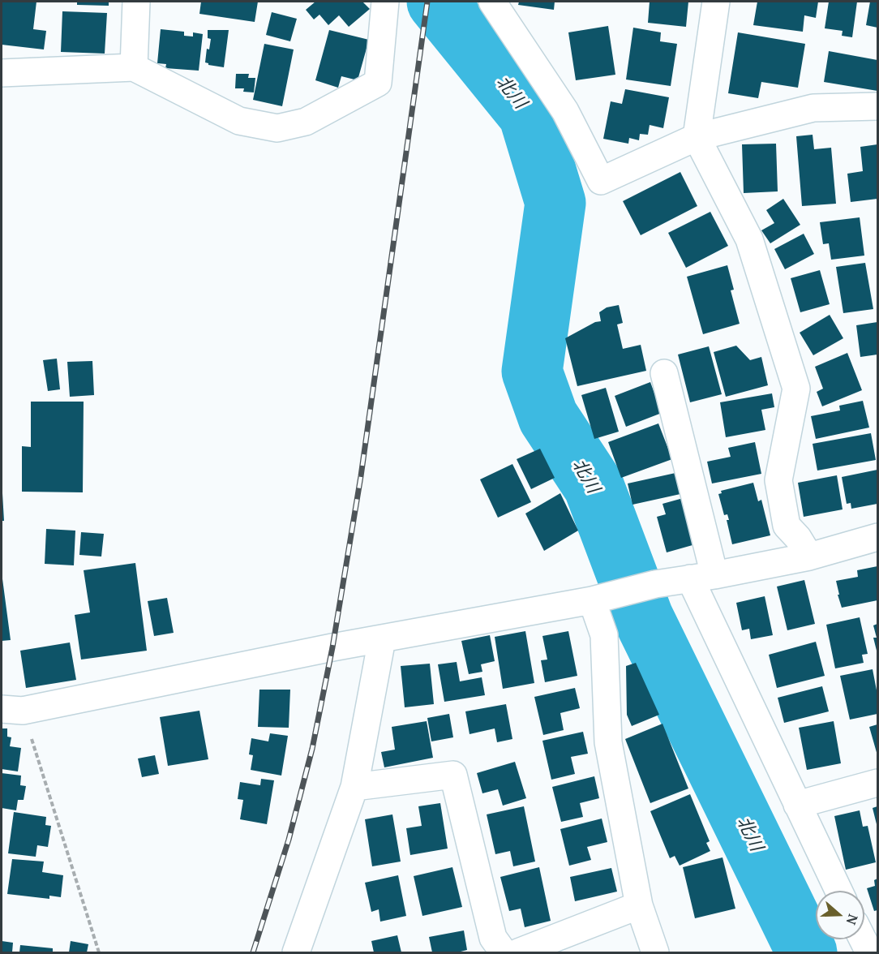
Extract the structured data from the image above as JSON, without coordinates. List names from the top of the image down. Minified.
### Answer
{"water":["北川"],"north":"right"}
